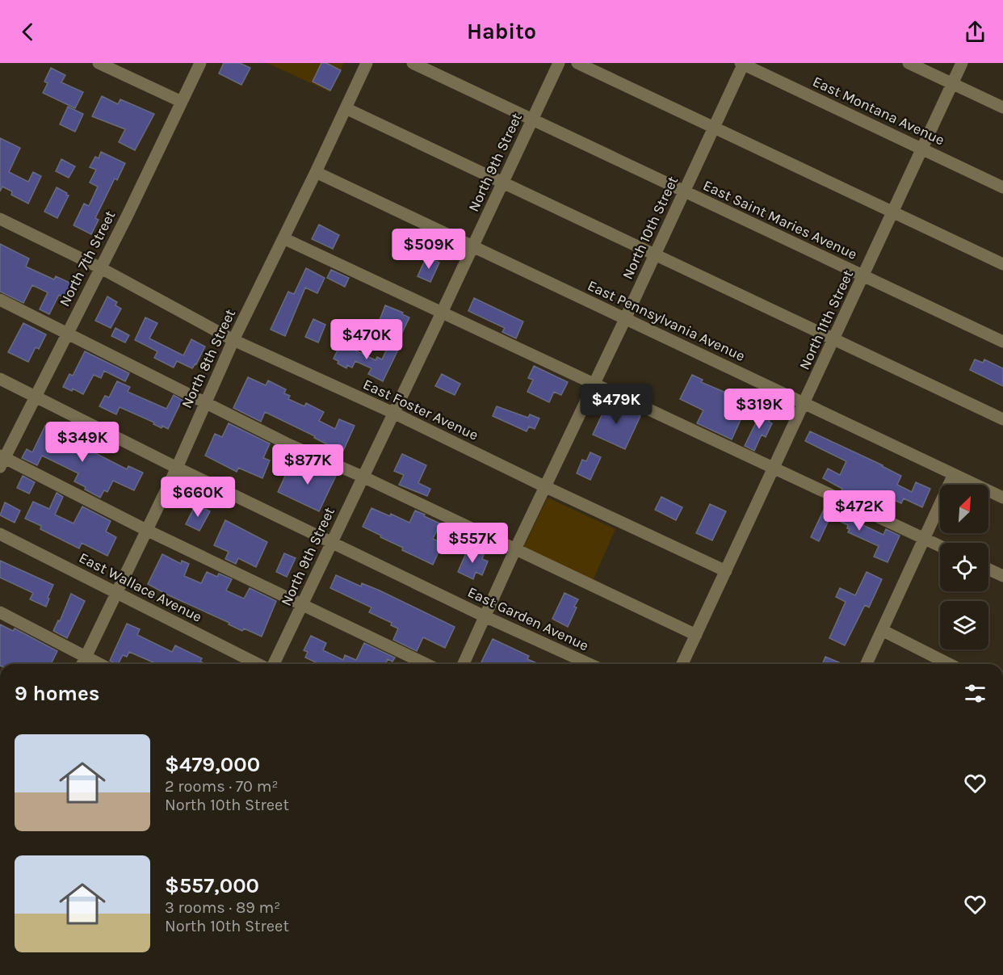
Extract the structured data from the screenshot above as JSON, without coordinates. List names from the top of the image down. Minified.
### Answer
{"streets":{"street":["East Montana Avenue","North 9th Street","East Saint Maries Avenue","North 10th Street","North 7th Street","North 11th Street","East Pennsylvania Avenue","North 8th Street","East Foster Avenue","East Wallace Avenue","East Garden Avenue"]},"crossings":[["East Montana Avenue","North 10th Street"],["East Montana Avenue","North 11th Street"],["North 9th Street","East Saint Maries Avenue"],["North 9th Street","East Pennsylvania Avenue"],["North 9th Street","East Foster Avenue"],["North 9th Street","East Garden Avenue"],["East Saint Maries Avenue","North 10th Street"],["East Saint Maries Avenue","North 11th Street"],["North 10th Street","East Pennsylvania Avenue"],["North 10th Street","East Foster Avenue"],["North 10th Street","East Garden Avenue"],["North 7th Street","East Foster Avenue"],["North 7th Street","East Garden Avenue"],["North 11th Street","East Pennsylvania Avenue"],["North 11th Street","East Foster Avenue"],["East Pennsylvania Avenue","North 8th Street"],["North 8th Street","East Foster Avenue"],["North 8th Street","East Wallace Avenue"],["North 8th Street","East Garden Avenue"]],"north":"top right","page":{"header":"Habito","price":["$509K","$470K","$479K","$319K","$349K","$877K","$660K","$472K","$557K"],"heading":"9 homes","list":[{"name":"$479,000","note":"2 rooms · 70 m² · North 10th Street"},{"name":"$557,000","note":"3 rooms · 89 m² · North 10th Street"}]}}
